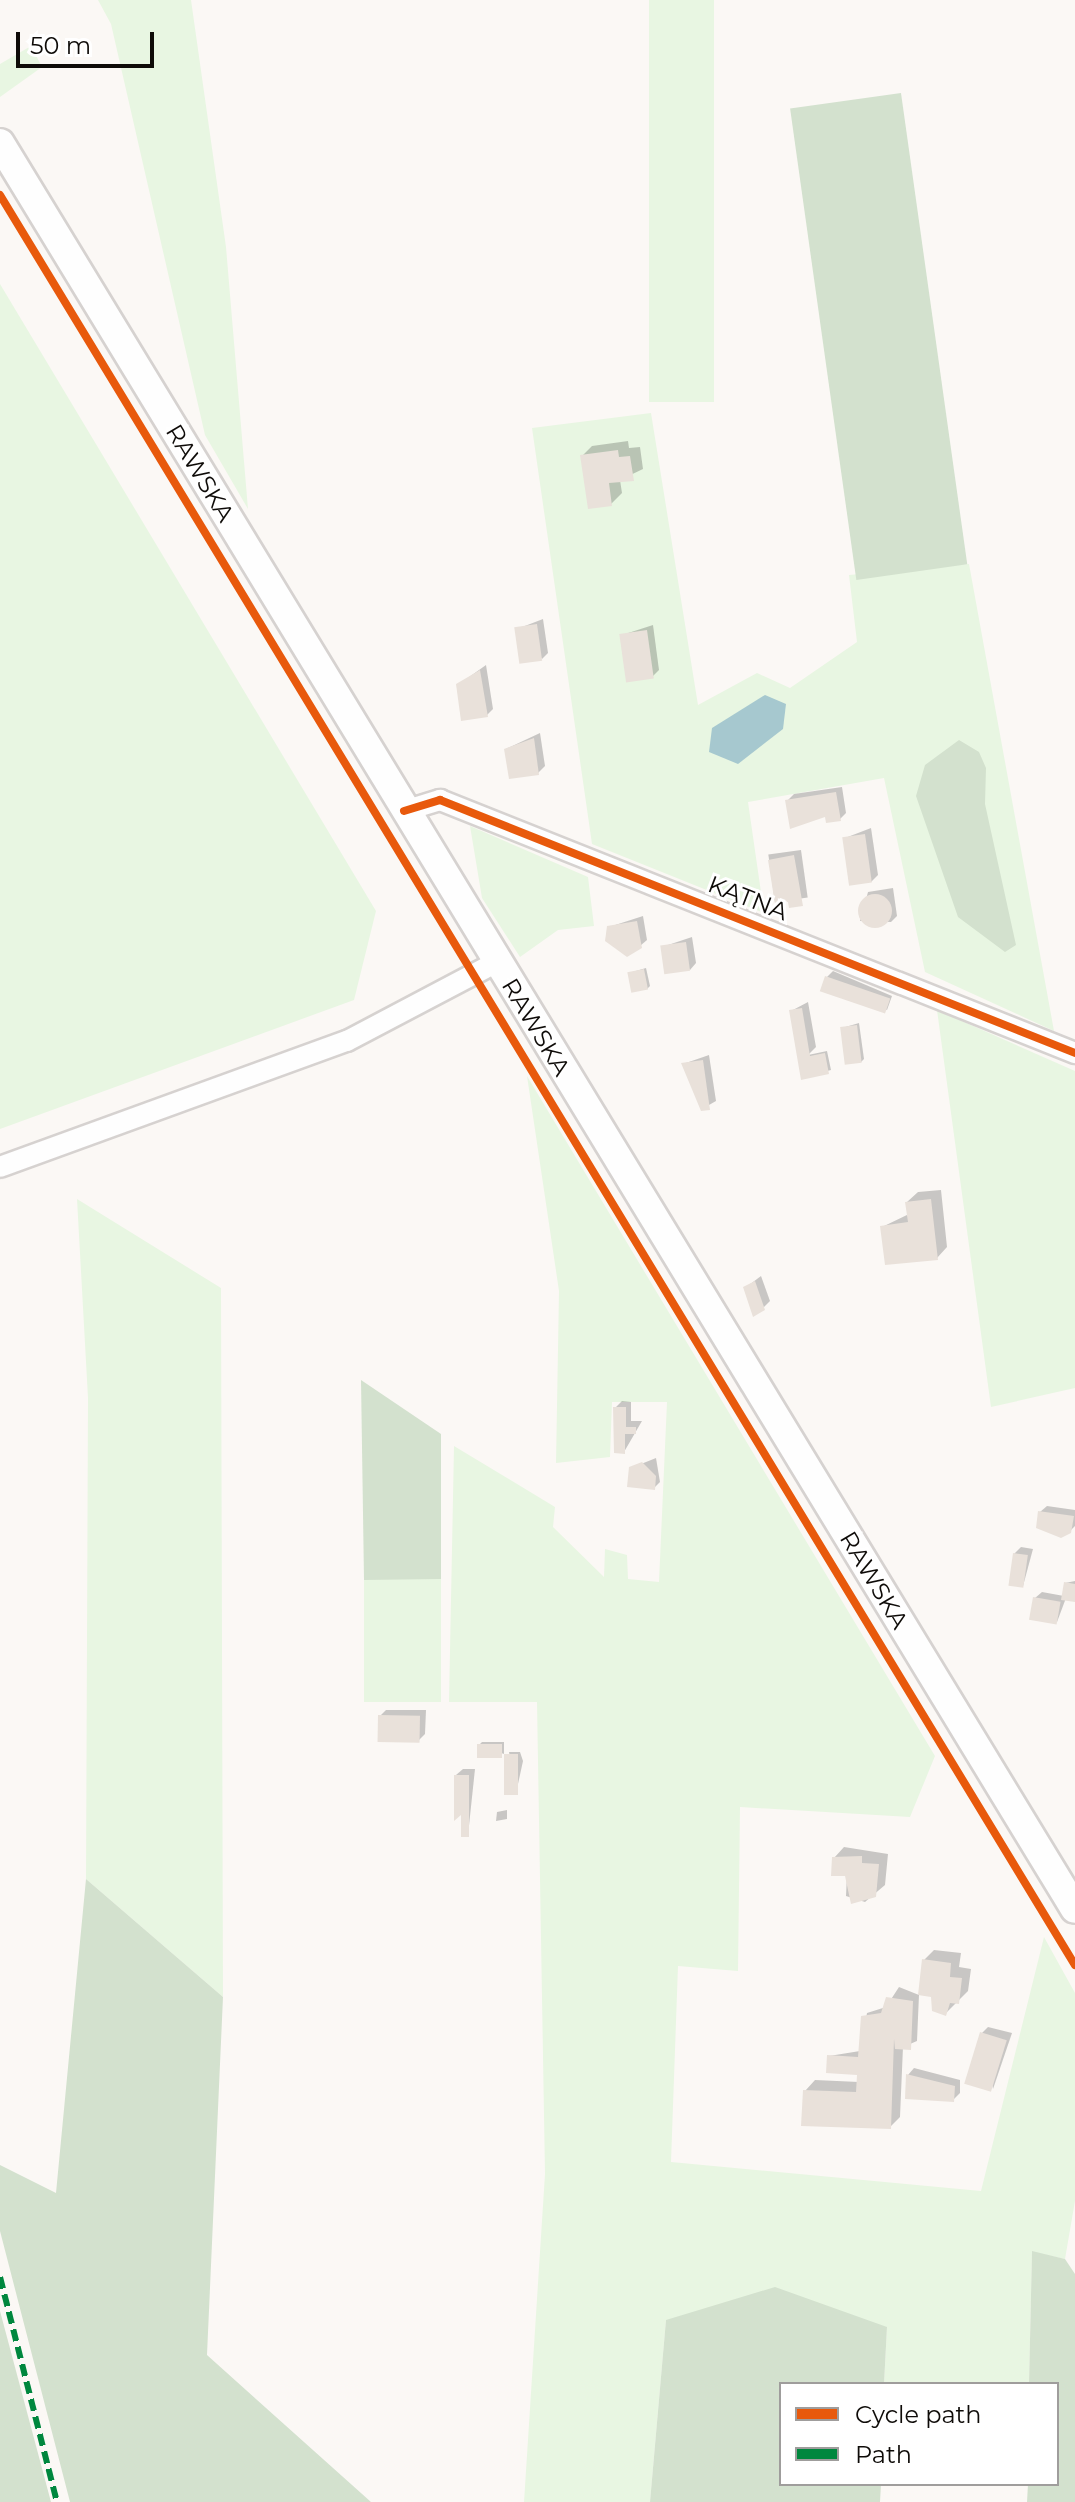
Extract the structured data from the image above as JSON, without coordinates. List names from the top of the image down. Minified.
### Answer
{"streets":{"main road":["RAWSKA"],"street":["KĄTNA"]},"crossings":[["RAWSKA","KĄTNA"]],"legend":["Cycle path","Path"],"scale_bar":"50 m"}
